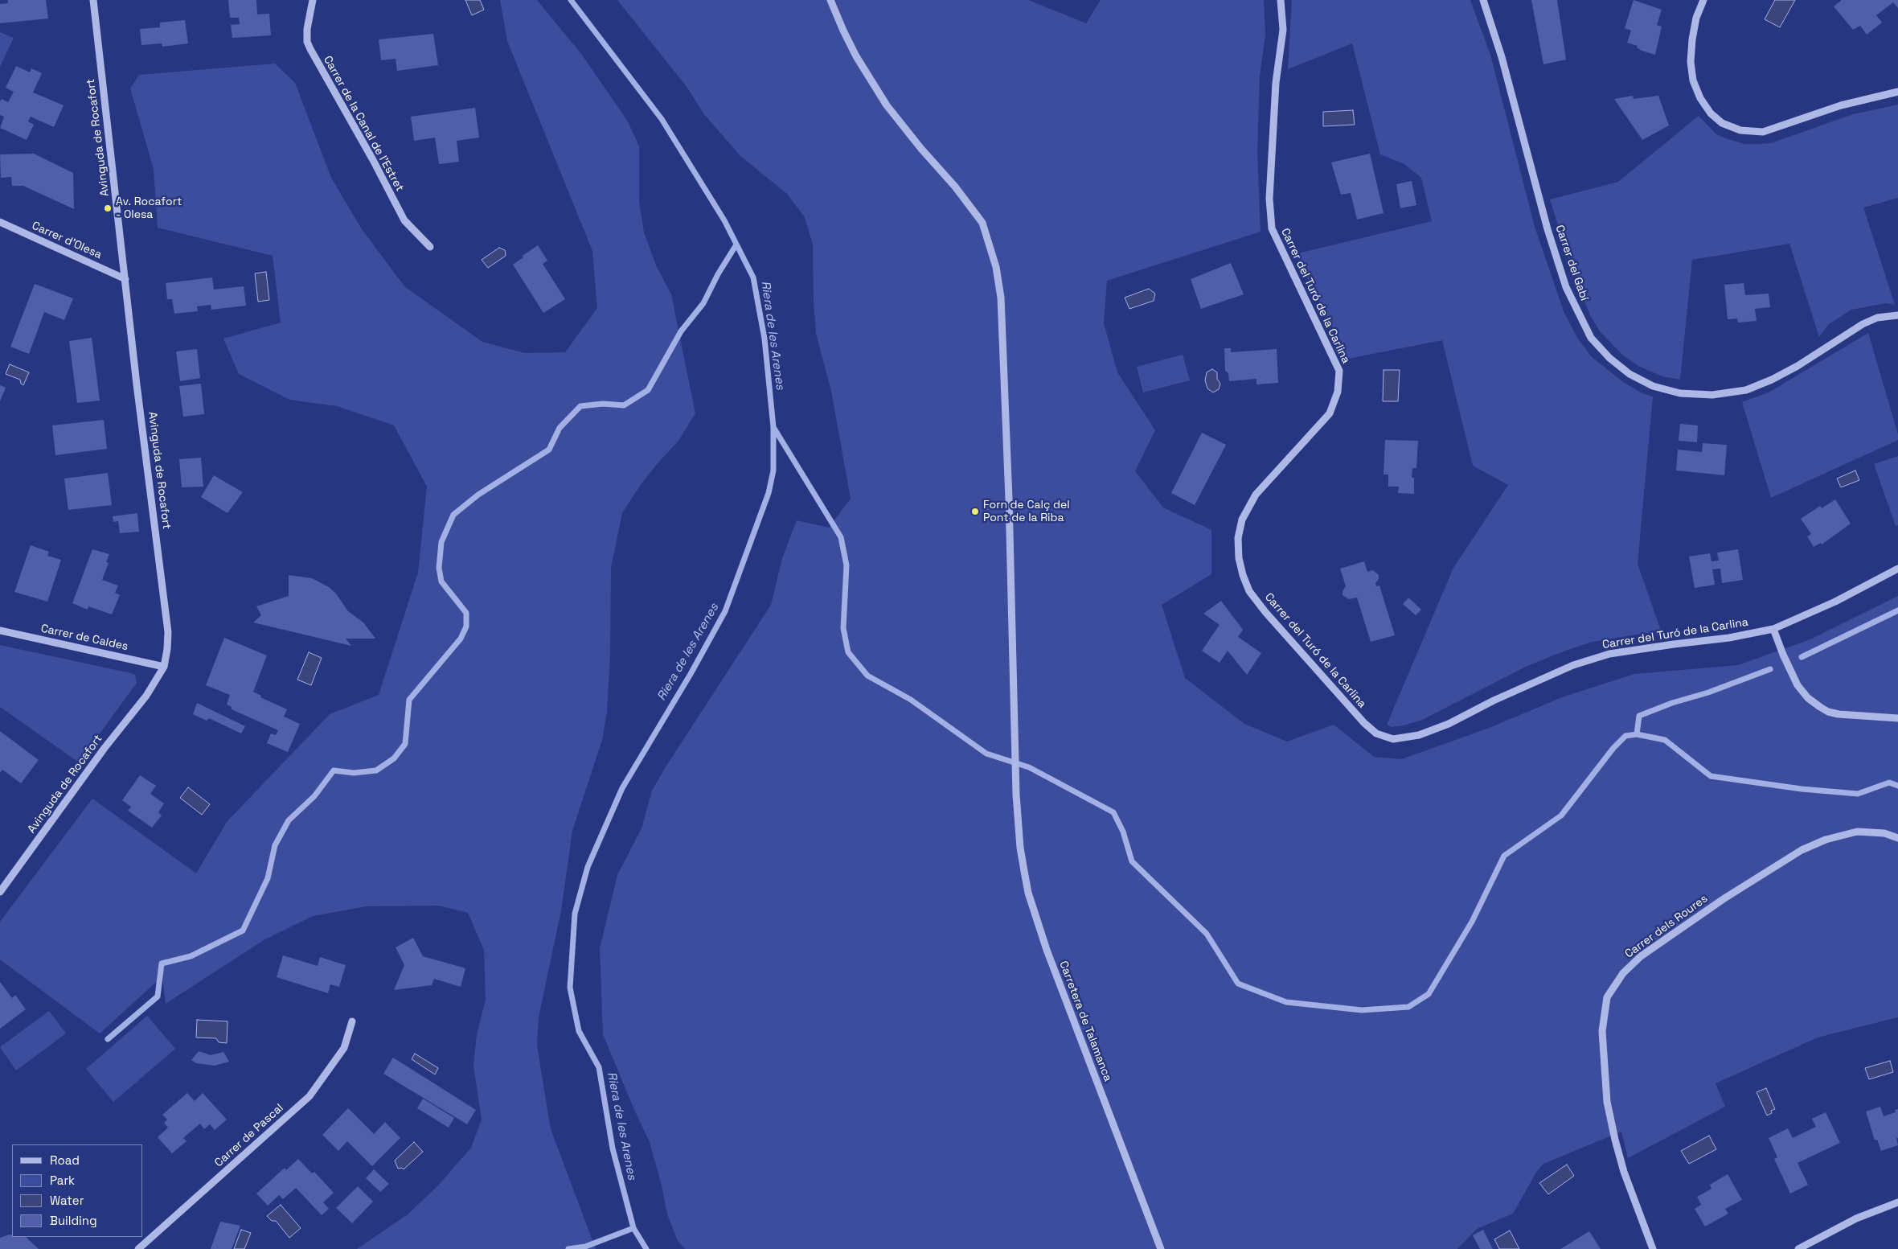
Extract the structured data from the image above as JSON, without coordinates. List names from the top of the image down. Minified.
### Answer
{"streets":{"street":["Carrer de la Canal de l'Estret","Avinguda de Rocafort","Carrer d'Olesa","Carrer del Gabí","Carrer del Turó de la Carlina","Carrer de Caldes","Carrer dels Roures","Carretera de Talamanca","Carrer de Pascal"]},"crossings":[["Avinguda de Rocafort","Carrer d'Olesa"],["Avinguda de Rocafort","Carrer de Caldes"]],"water":["Riera de les Arenes"],"places":["Av. Rocafort - Olesa","Forn de Calç del Pont de la Riba"],"legend":["Road","Park","Water","Building"]}
